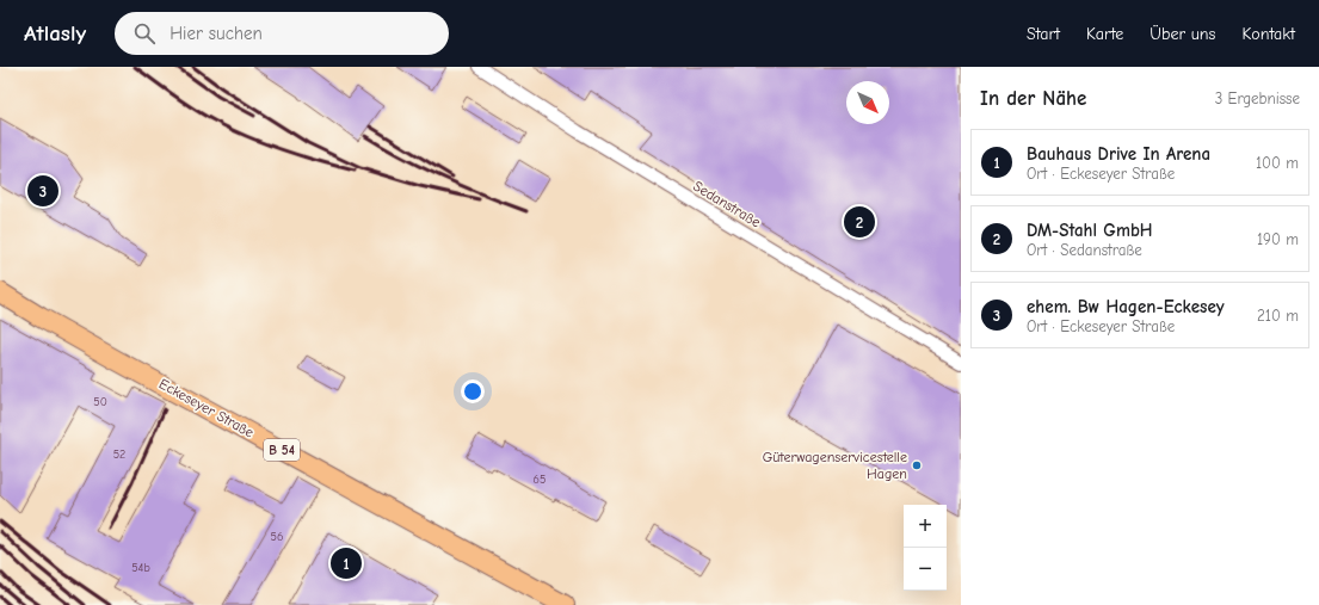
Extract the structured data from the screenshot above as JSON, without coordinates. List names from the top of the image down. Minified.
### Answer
{"streets":{"main road":["Eckeseyer Straße","B 54"],"street":["Sedanstraße"]},"places":["Güterwagenservicestelle Hagen"],"house_numbers":["50","52","65","56","54b"],"north":"bottom right","page":{"header":"Atlasly","search":"Hier suchen","nav":["Start","Karte","Über uns","Kontakt"],"heading":["In der Nähe","3 Ergebnisse"],"list":[{"mark":"1","name":"Bauhaus Drive In Arena","note":"Ort · Eckeseyer Straße","value":"100 m"},{"mark":"2","name":"DM-Stahl GmbH","note":"Ort · Sedanstraße","value":"190 m"},{"mark":"3","name":"ehem. Bw Hagen-Eckesey","note":"Ort · Eckeseyer Straße","value":"210 m"}],"pins":["3","2","1"],"map_buttons":["+","−"]}}
